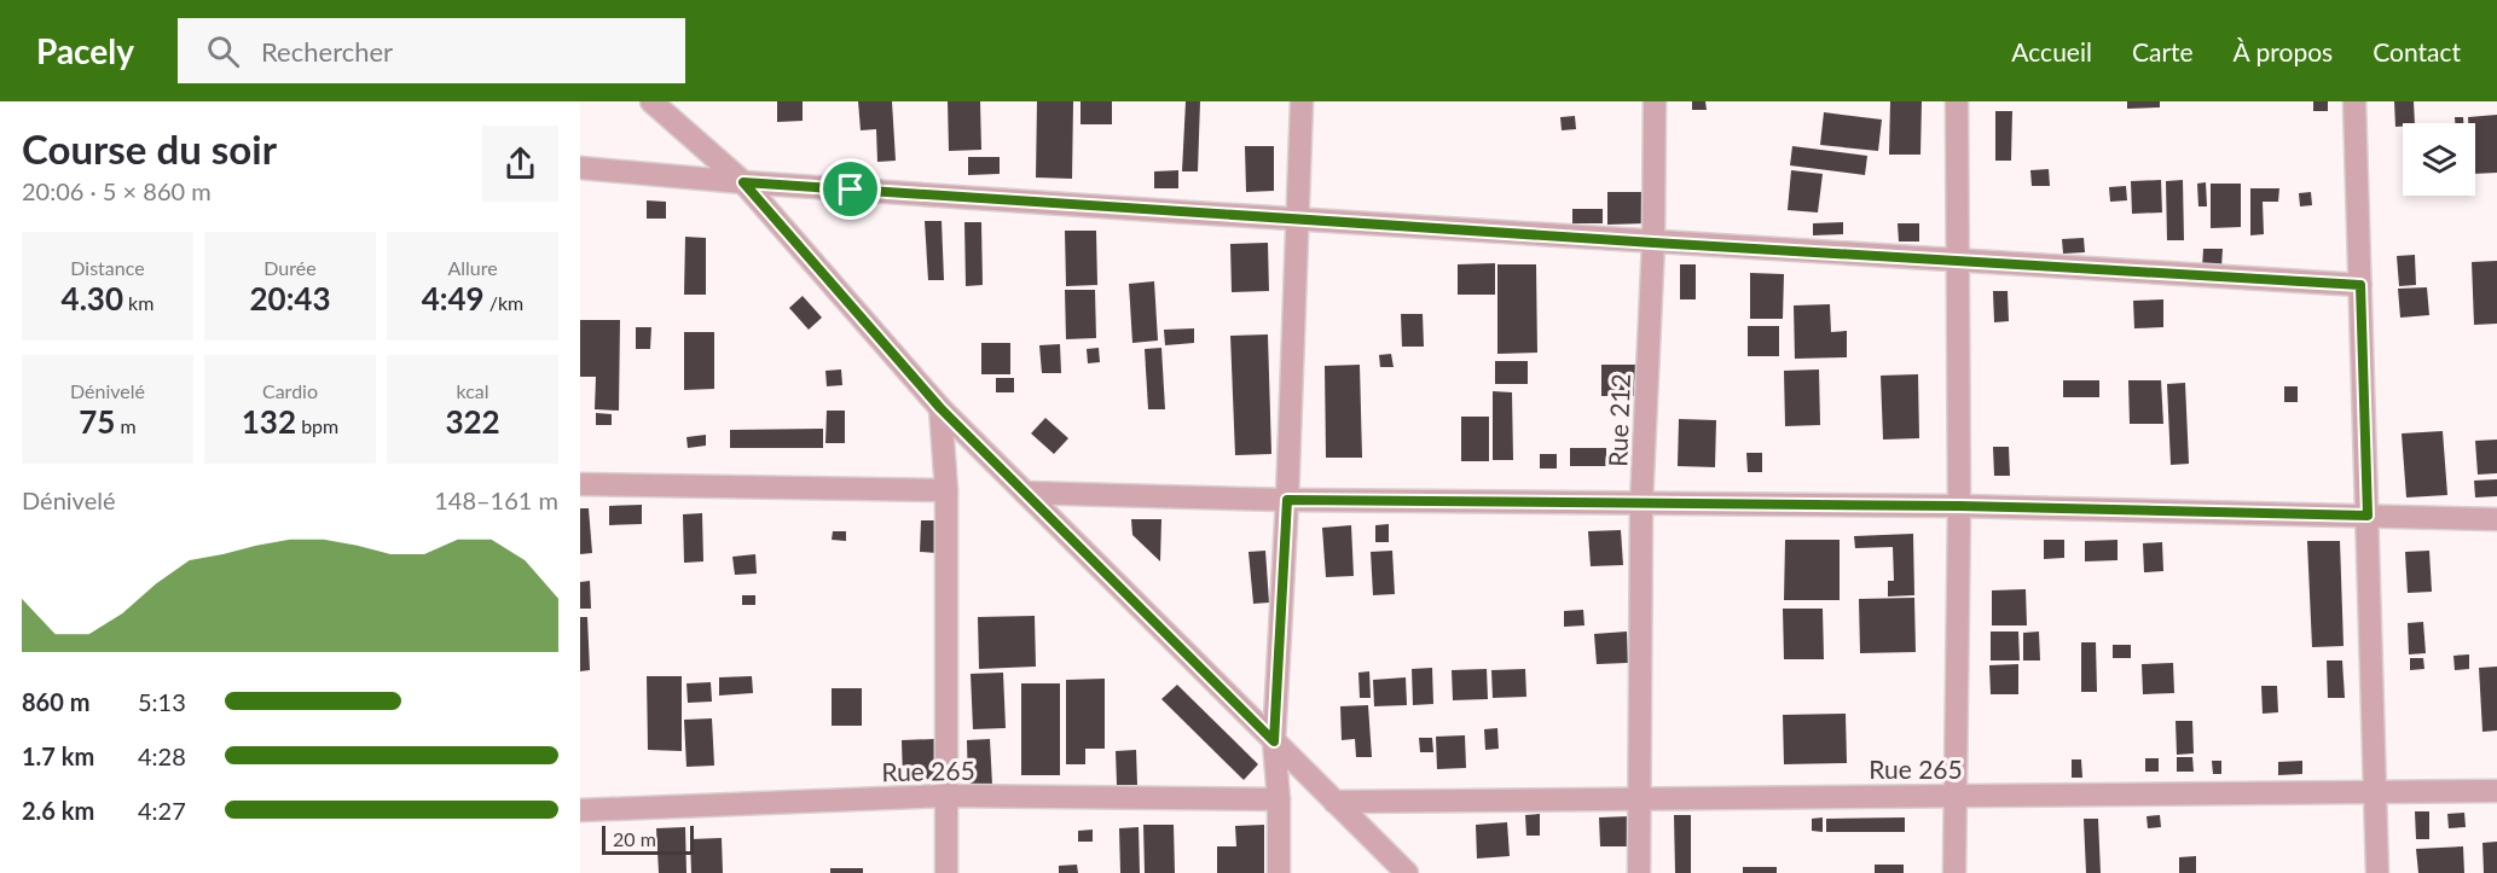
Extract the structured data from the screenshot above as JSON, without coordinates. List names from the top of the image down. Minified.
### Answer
{"streets":{"street":["Rue 212","Rue 265"]},"crossings":[["Rue 212","Rue 265"]],"scale_bar":"20 m","page":{"header":"Pacely","search":"Rechercher","nav":["Accueil","Carte","À propos","Contact"],"heading":["Course du soir","20:06 · 5 × 860 m"],"stats":[["Distance","4.30 km"],["Durée","20:43"],["Allure","4:49 /km"],["Dénivelé","75 m"],["Cardio","132 bpm"],["kcal","322"]],"chart":["Dénivelé","148–161 m"],"list":[{"name":"860 m","note":"5:13"},{"name":"1.7 km","note":"4:28"},{"name":"2.6 km","note":"4:27"}],"scale":"20 m"}}
